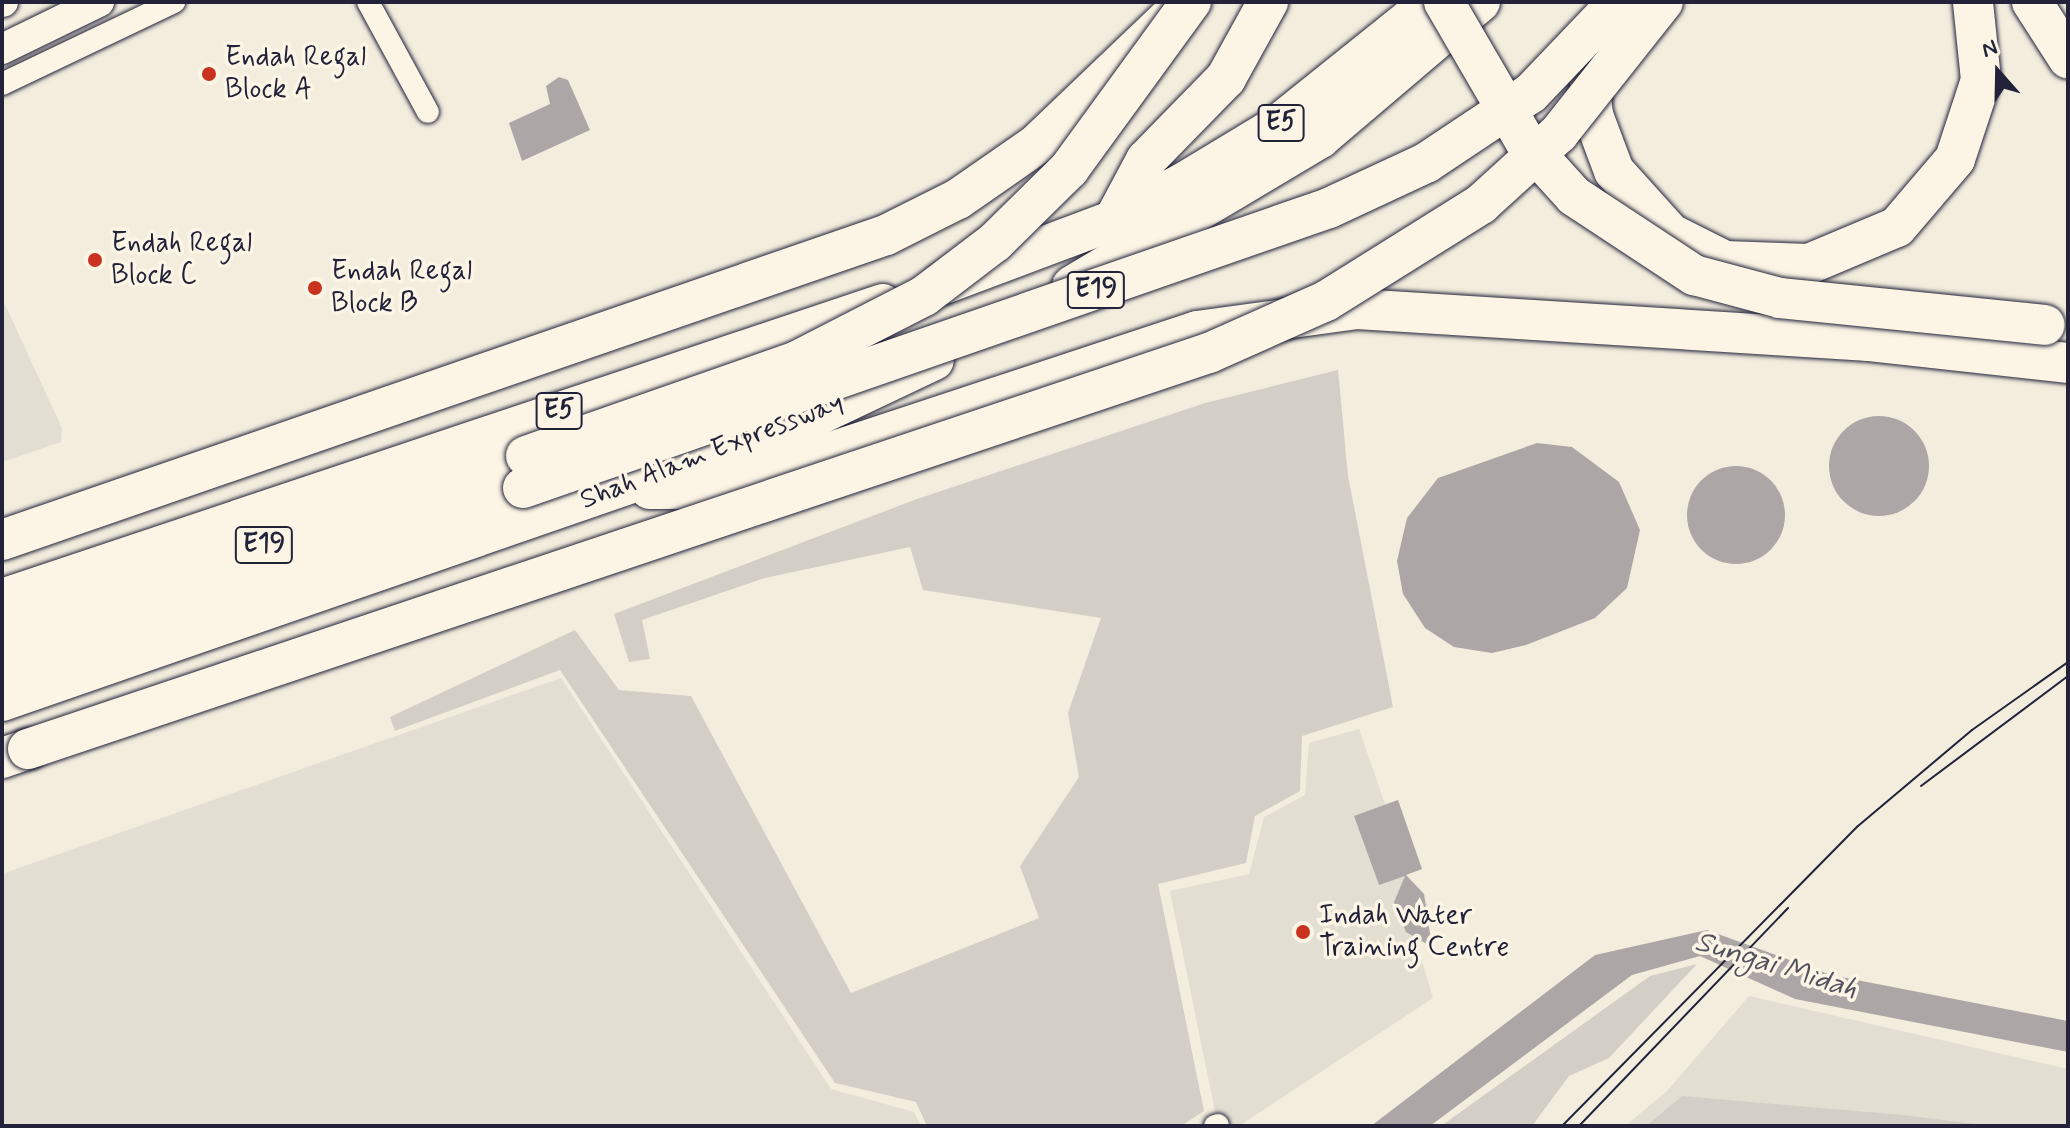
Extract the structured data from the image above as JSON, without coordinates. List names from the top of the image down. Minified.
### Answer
{"streets":{"highway":["E5","E19","Shah Alam Expressway"]},"water":["Sungai Midah"],"places":["Endah Regal Block A","Endah Regal Block C","Endah Regal Block B","Indah Water Training Centre"],"north":"top"}
